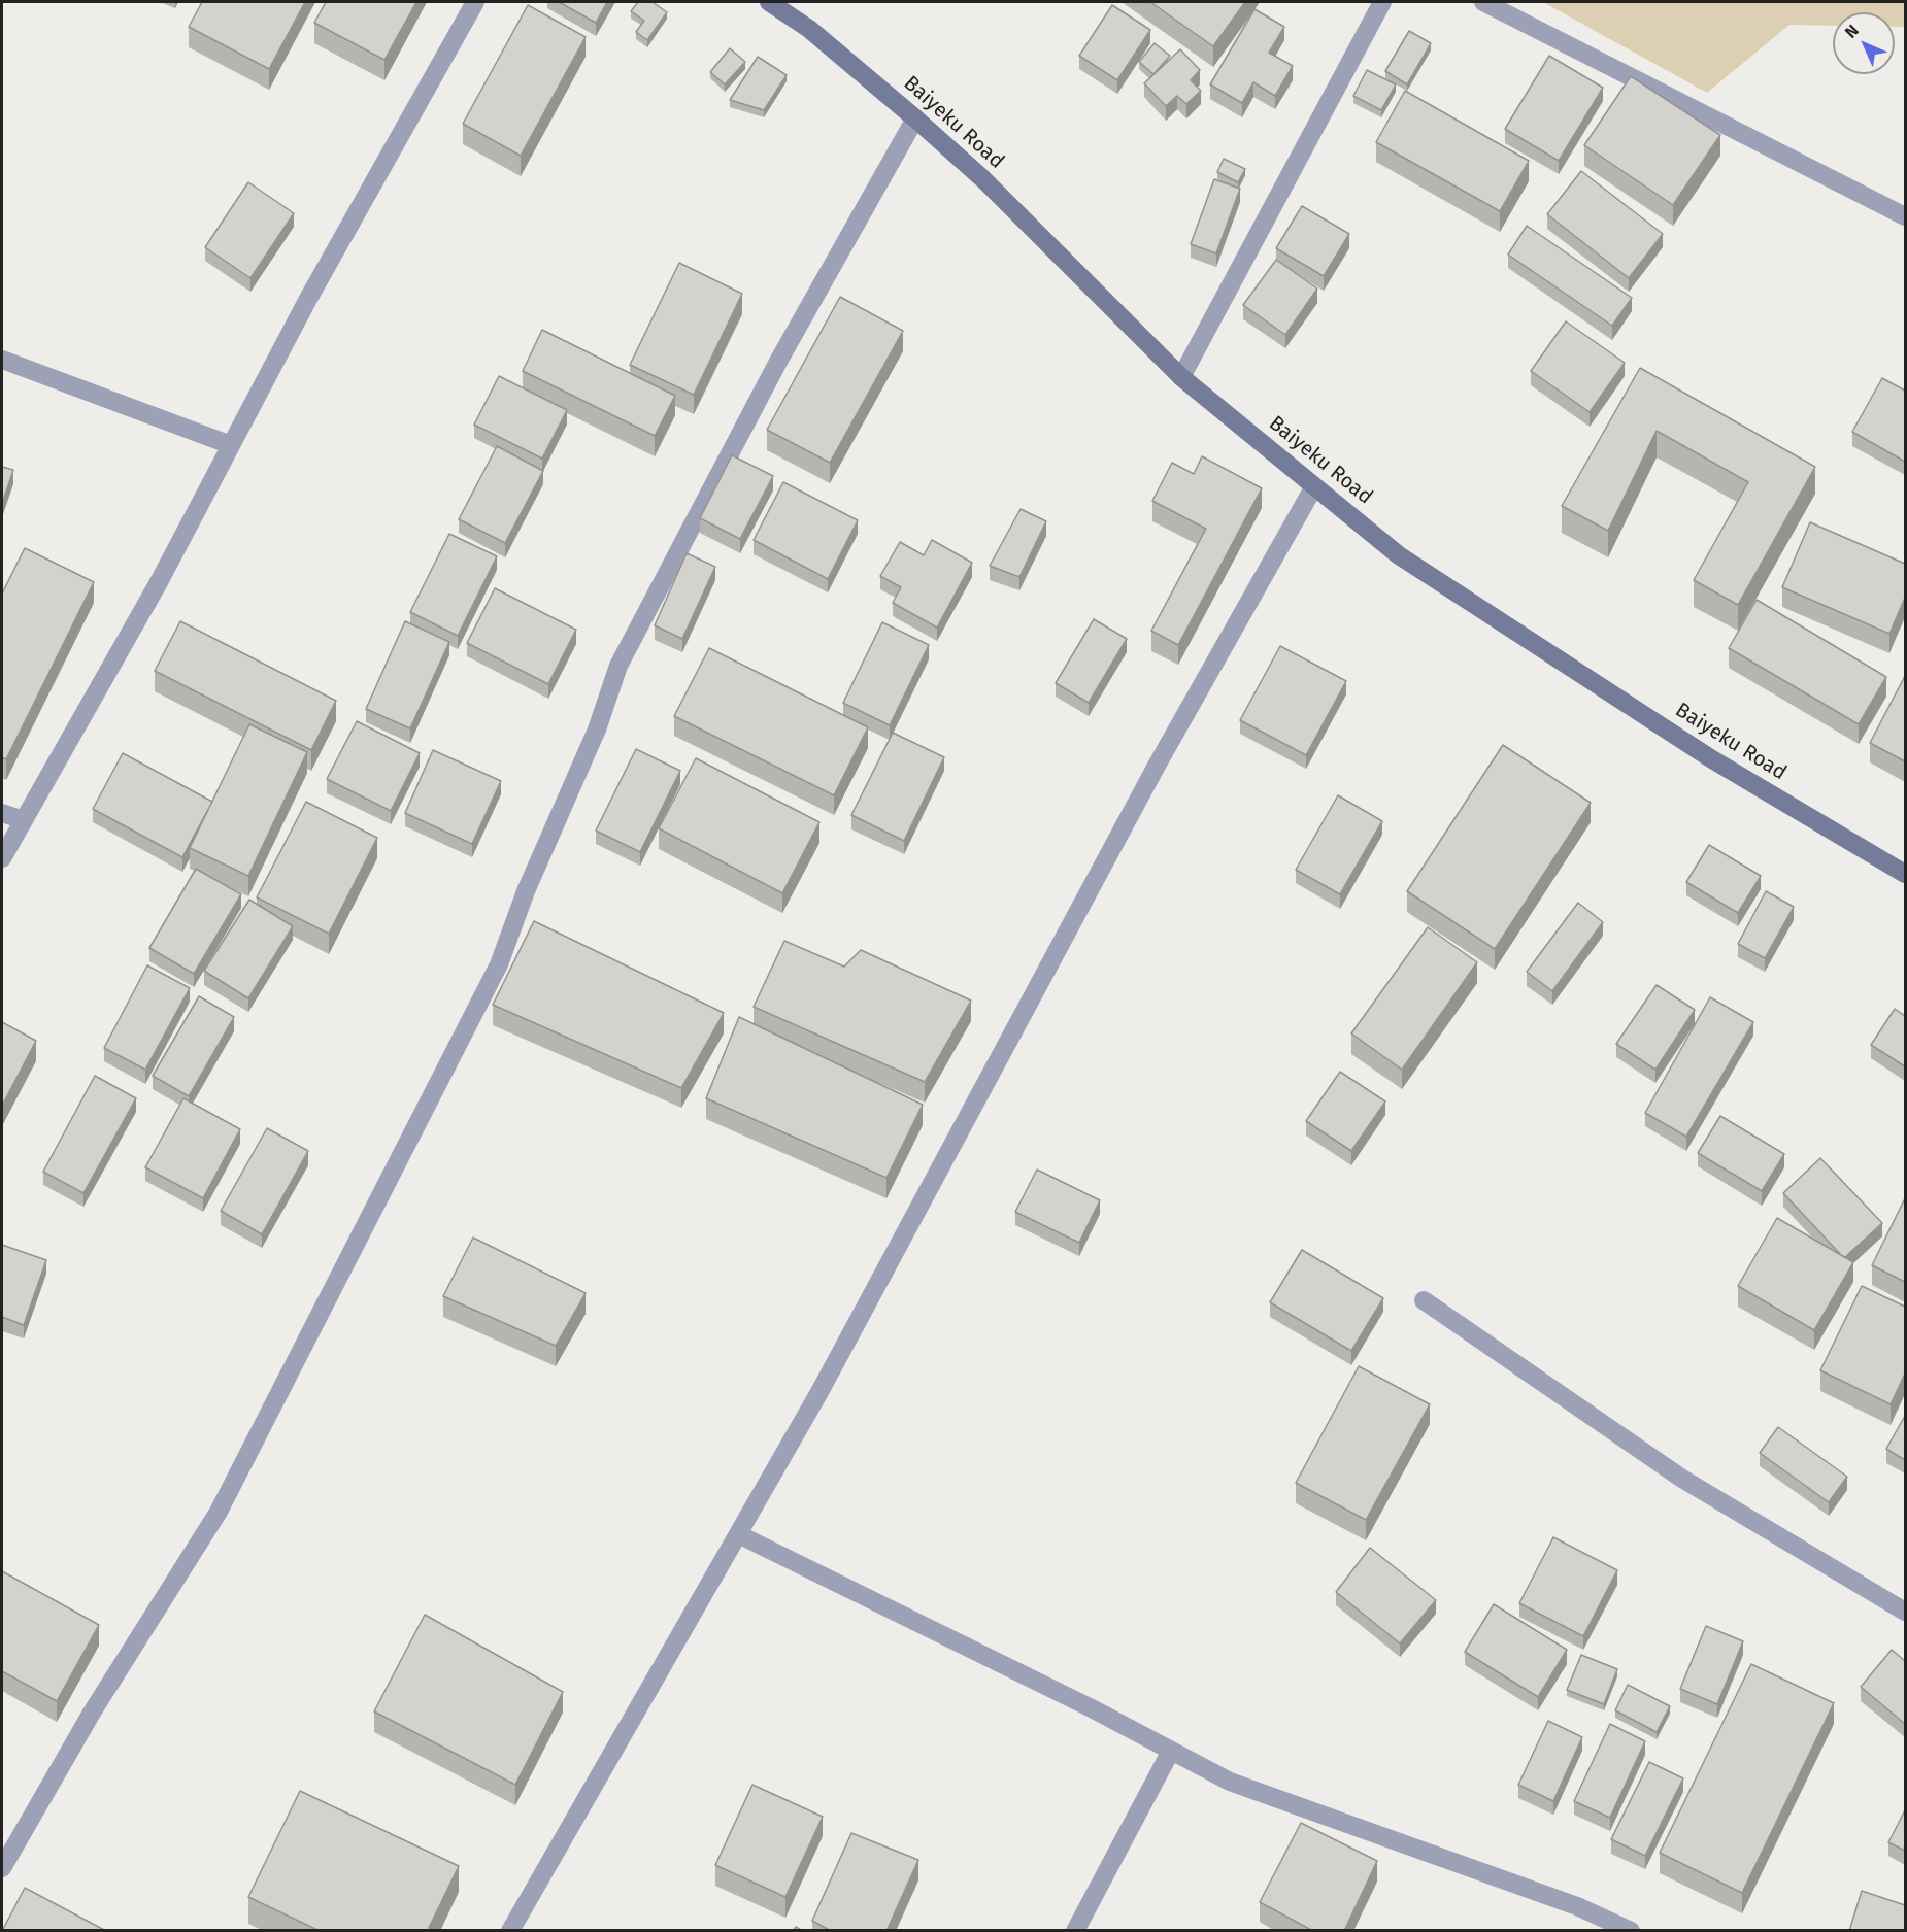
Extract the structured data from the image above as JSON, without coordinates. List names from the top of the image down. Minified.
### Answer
{"streets":{"main road":["Baiyeku Road"]},"north":"top left"}
